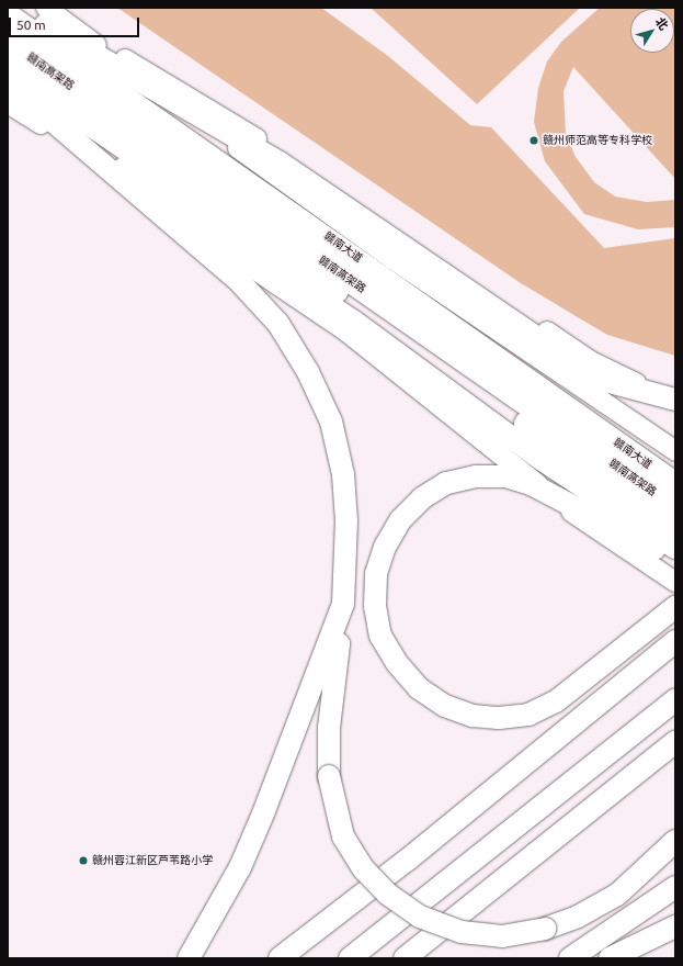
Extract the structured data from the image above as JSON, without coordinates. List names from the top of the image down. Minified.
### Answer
{"streets":{"highway":["赣南高架路"],"main road":["赣南大道"]},"places":["赣州师范高等专科学校","赣州蓉江新区芦苇路小学"],"scale_bar":"50 m","north":"top right"}
